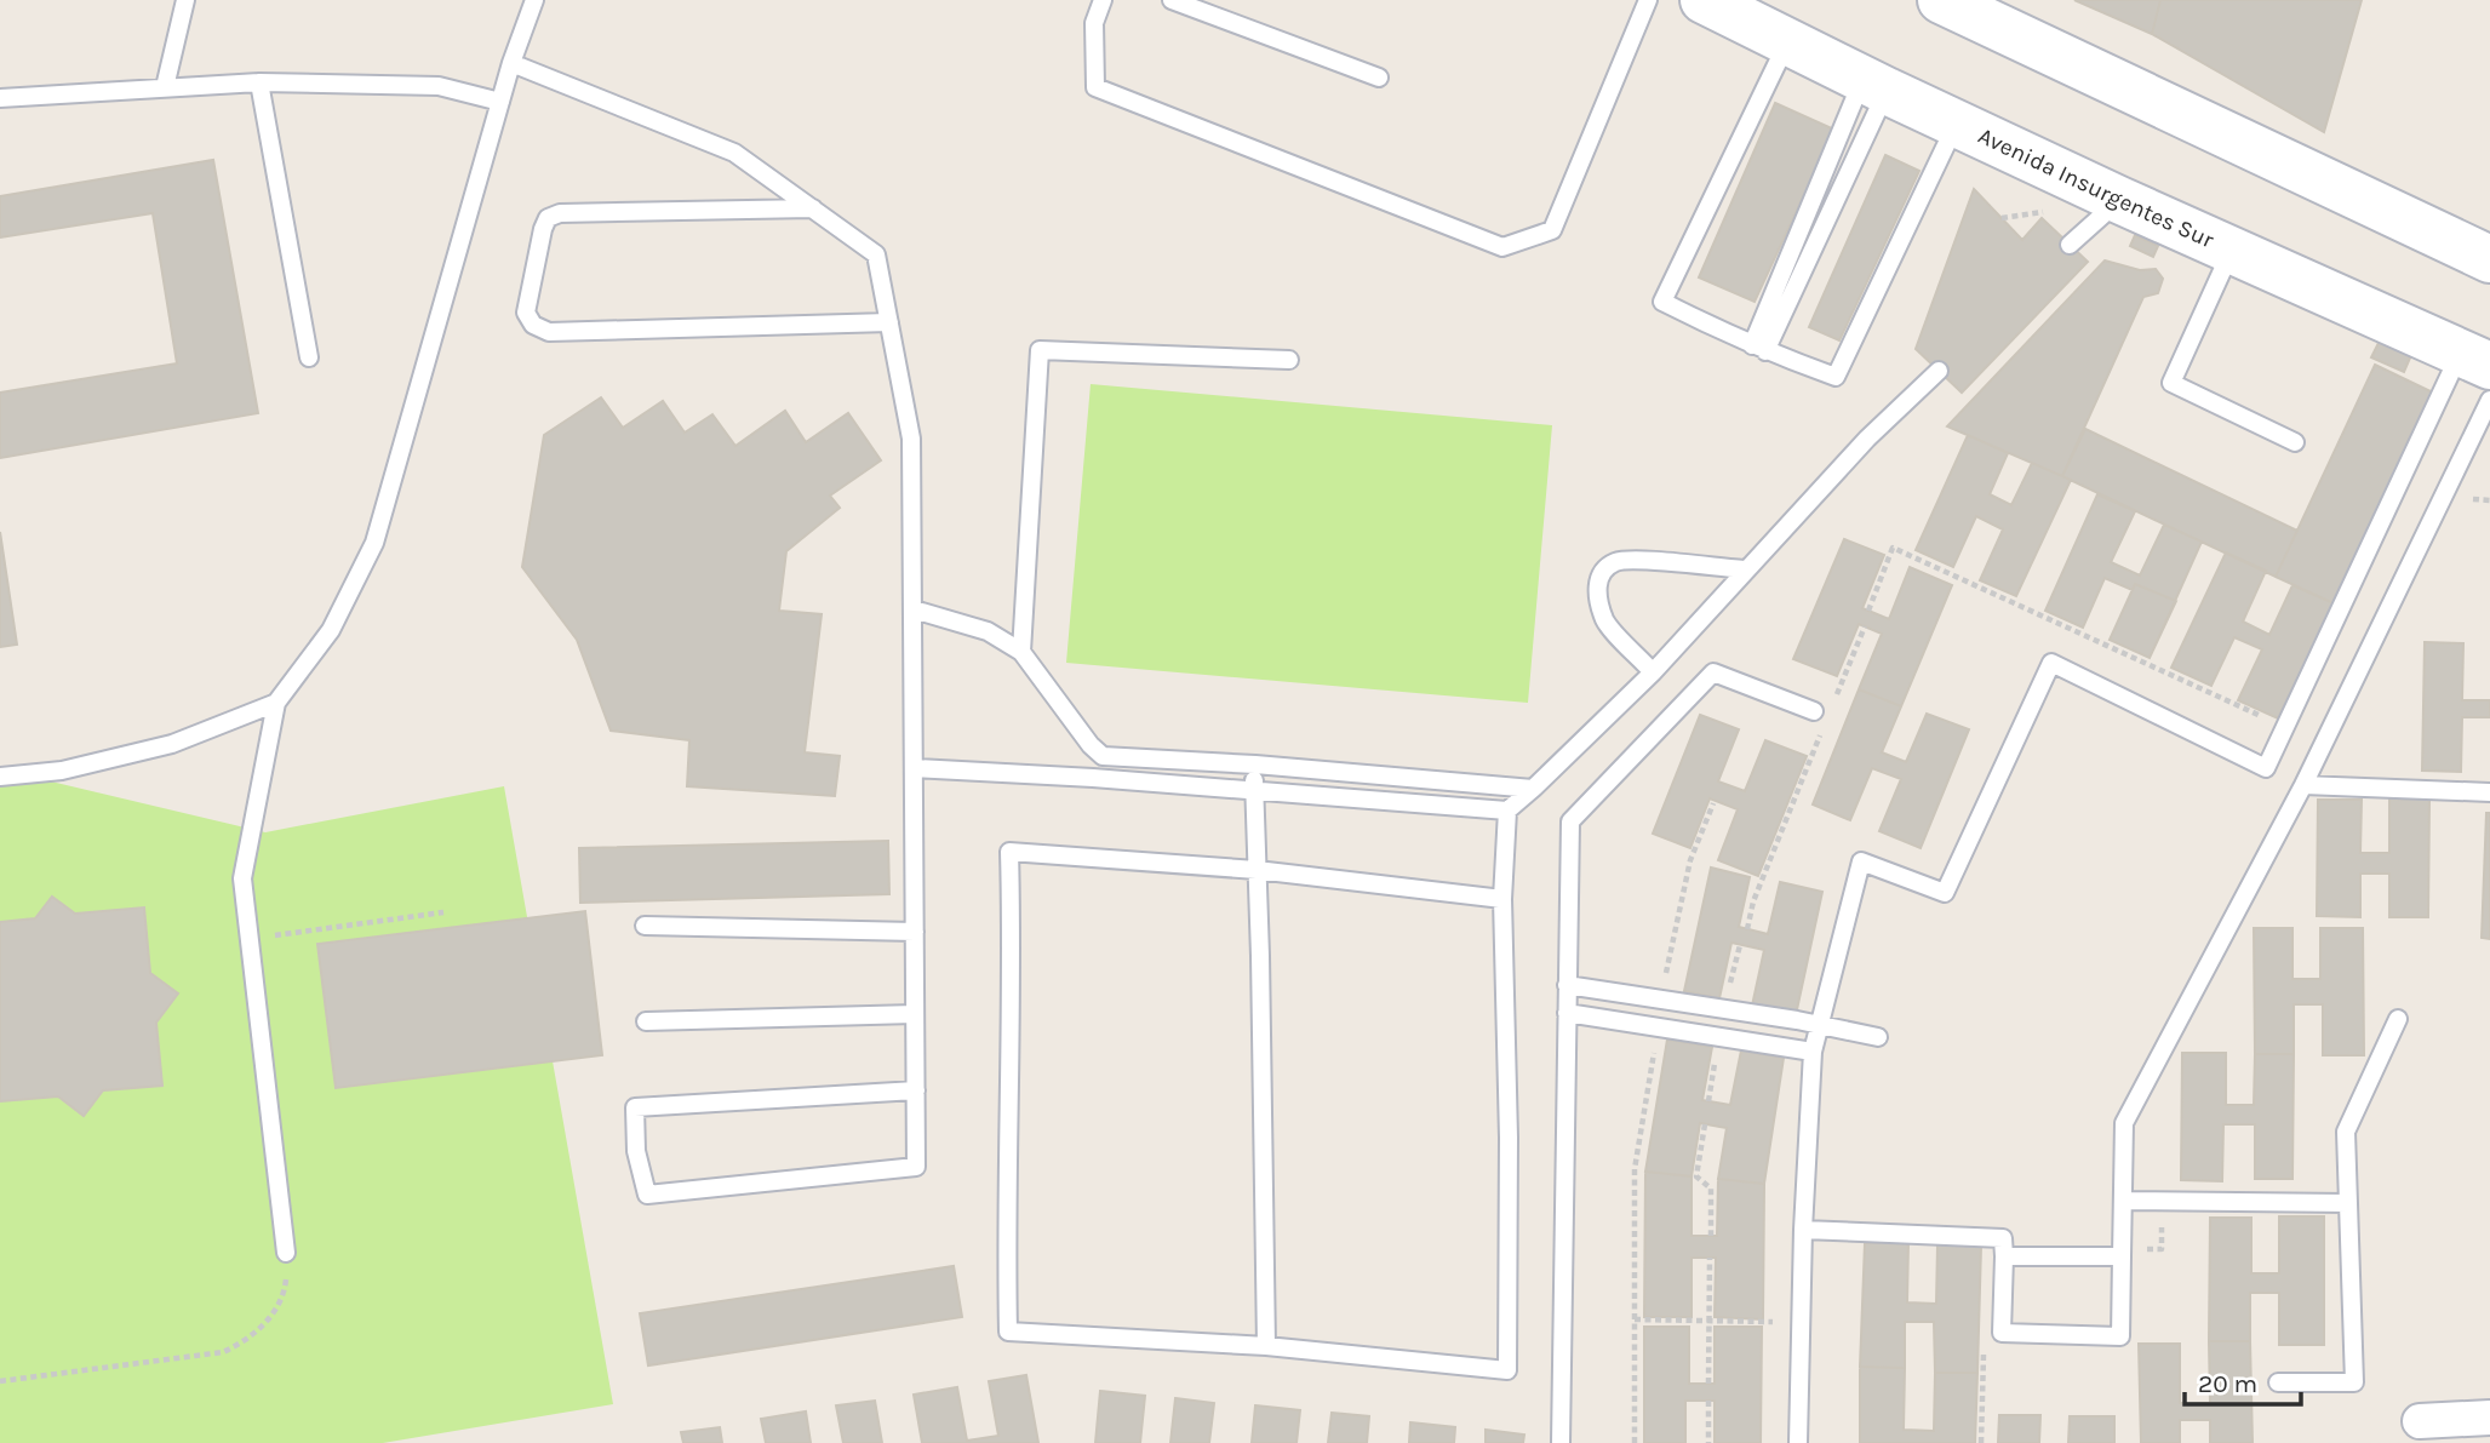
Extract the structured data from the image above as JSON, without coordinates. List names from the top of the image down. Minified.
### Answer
{"streets":{"main road":["Avenida Insurgentes Sur"]},"scale_bar":"20 m"}
